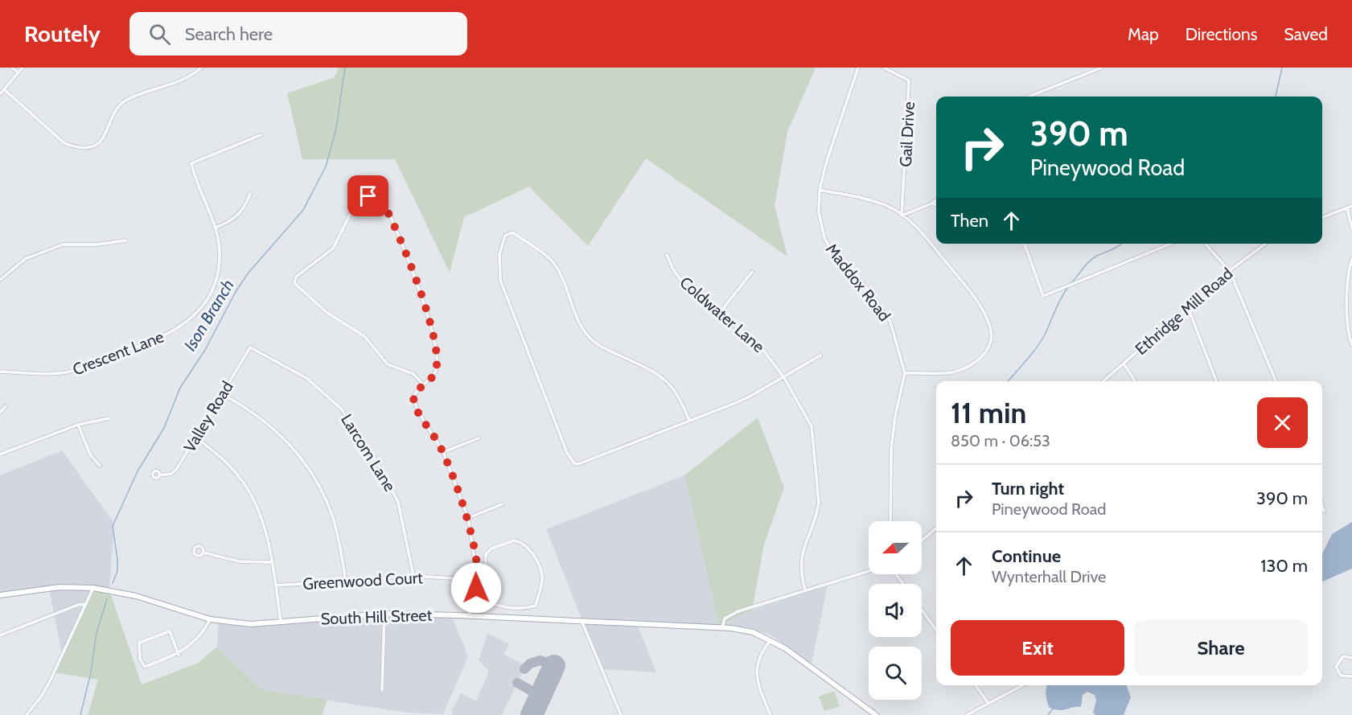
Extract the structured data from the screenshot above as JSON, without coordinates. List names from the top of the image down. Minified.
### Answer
{"streets":{"main road":["South Hill Street"],"street":["Gail Drive","Maddox Road","Ethridge Mill Road","Coldwater Lane","Crescent Lane","Valley Road","Larcom Lane","Greenwood Court"]},"crossings":[["Valley Road","Larcom Lane"],["Larcom Lane","Greenwood Court"]],"water":["Ison Branch"],"north":"left","page":{"header":"Routely","search":"Search here","nav":["Map","Directions","Saved"],"turn":["390 m","Pineywood Road"],"then":"Then","heading":["11 min","850 m · 06:53"],"list":[{"name":"Turn right","note":"Pineywood Road","value":"390 m"},{"name":"Continue","note":"Wynterhall Drive","value":"130 m"}],"buttons":["Exit","Share"]}}
